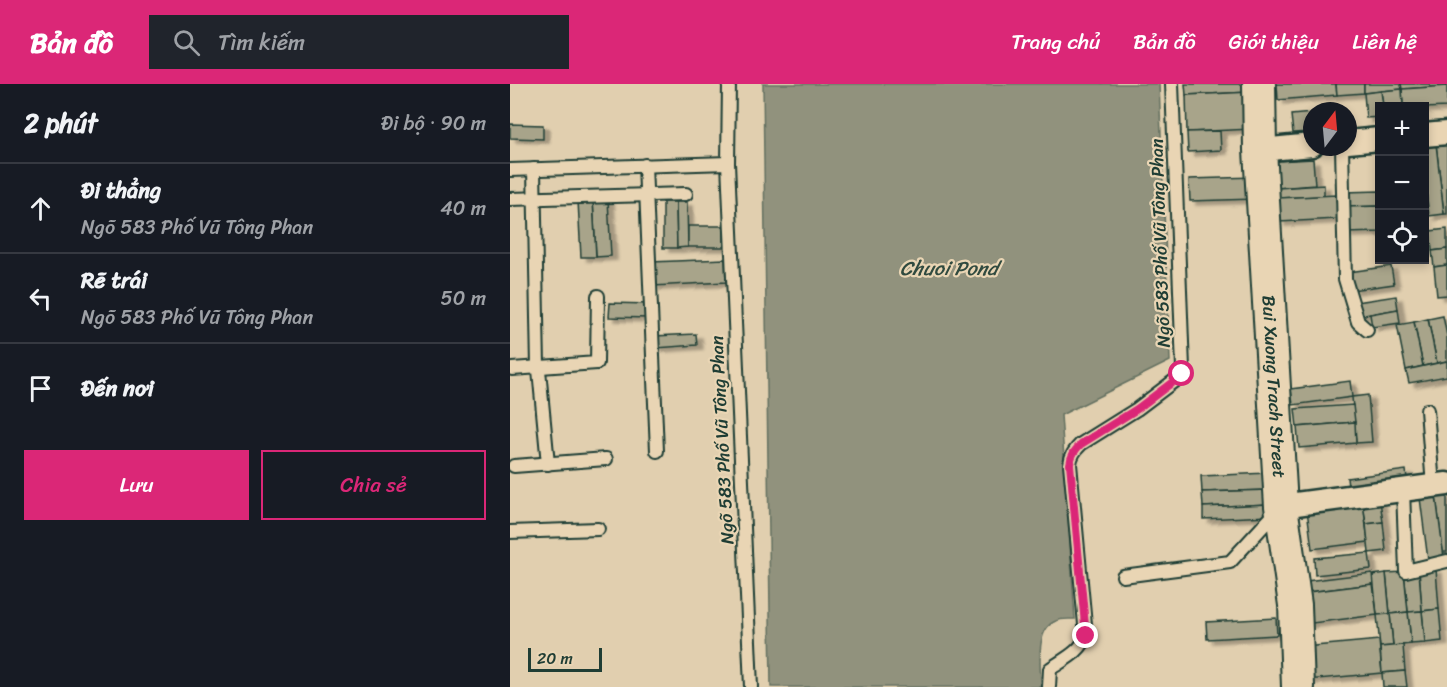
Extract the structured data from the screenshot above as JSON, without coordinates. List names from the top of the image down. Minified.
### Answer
{"streets":{"street":["Bui Xuong Trach Street"],"lane":["Ngõ 583 Phố Vũ Tông Phan"]},"water":["Chuoi Pond"],"scale_bar":"20 m","north":"top","page":{"header":"Bản đồ","search":"Tìm kiếm","nav":["Trang chủ","Bản đồ","Giới thiệu","Liên hệ"],"heading":["2 phút","Đi bộ · 90 m"],"map_buttons":["+","−"],"list":[["Đi thẳng","Ngõ 583 Phố Vũ Tông Phan","40 m"],["Rẽ trái","Ngõ 583 Phố Vũ Tông Phan","50 m"],"Đến nơi"],"buttons":["Lưu","Chia sẻ"],"scale":"20 m"}}
